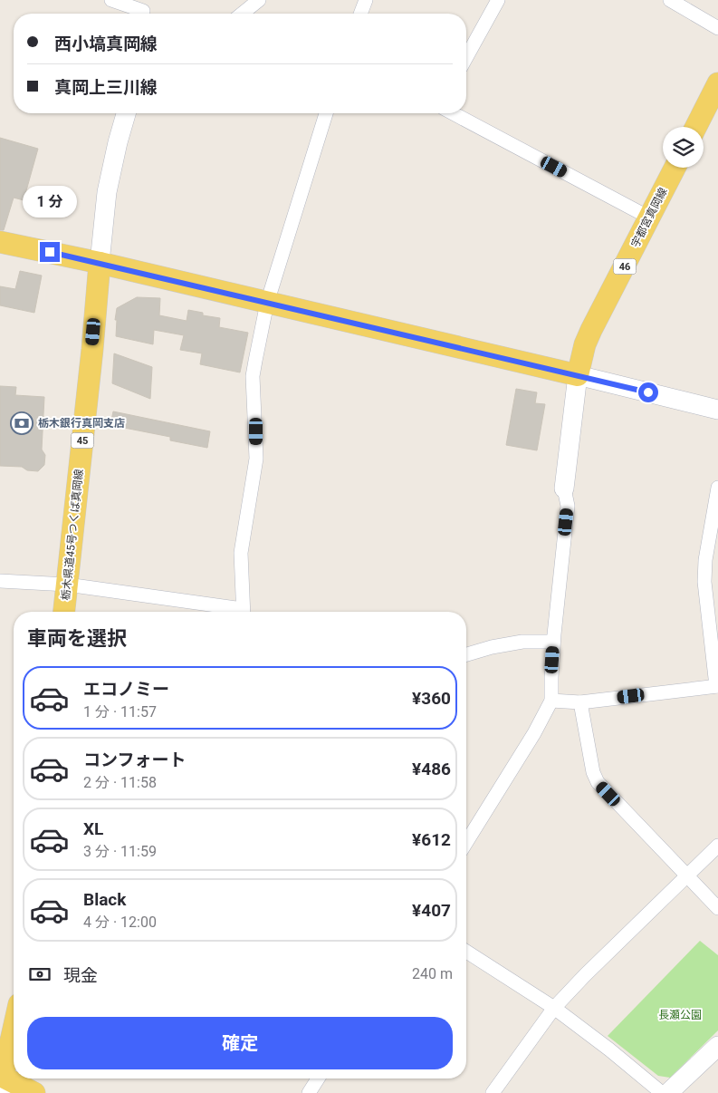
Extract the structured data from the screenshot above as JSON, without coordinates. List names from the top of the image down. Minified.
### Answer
{"streets":{"main road":["宇都宮真岡線","46","45","栃木県道45号つくば真岡線"]},"parks":["長瀬公園"],"places":{"bank":["栃木銀行真岡支店"]},"page":{"banner":["西小塙真岡線","真岡上三川線"],"bubble":"1 分","heading":"車両を選択","list":[{"name":"エコノミー","note":"1 分 · 11:57","value":"¥360"},{"name":"コンフォート","note":"2 分 · 11:58","value":"¥486"},{"name":"XL","note":"3 分 · 11:59","value":"¥612"},{"name":"Black","note":"4 分 · 12:00","value":"¥407"}],"pay":["現金","240 m"],"buttons":"確定"}}
